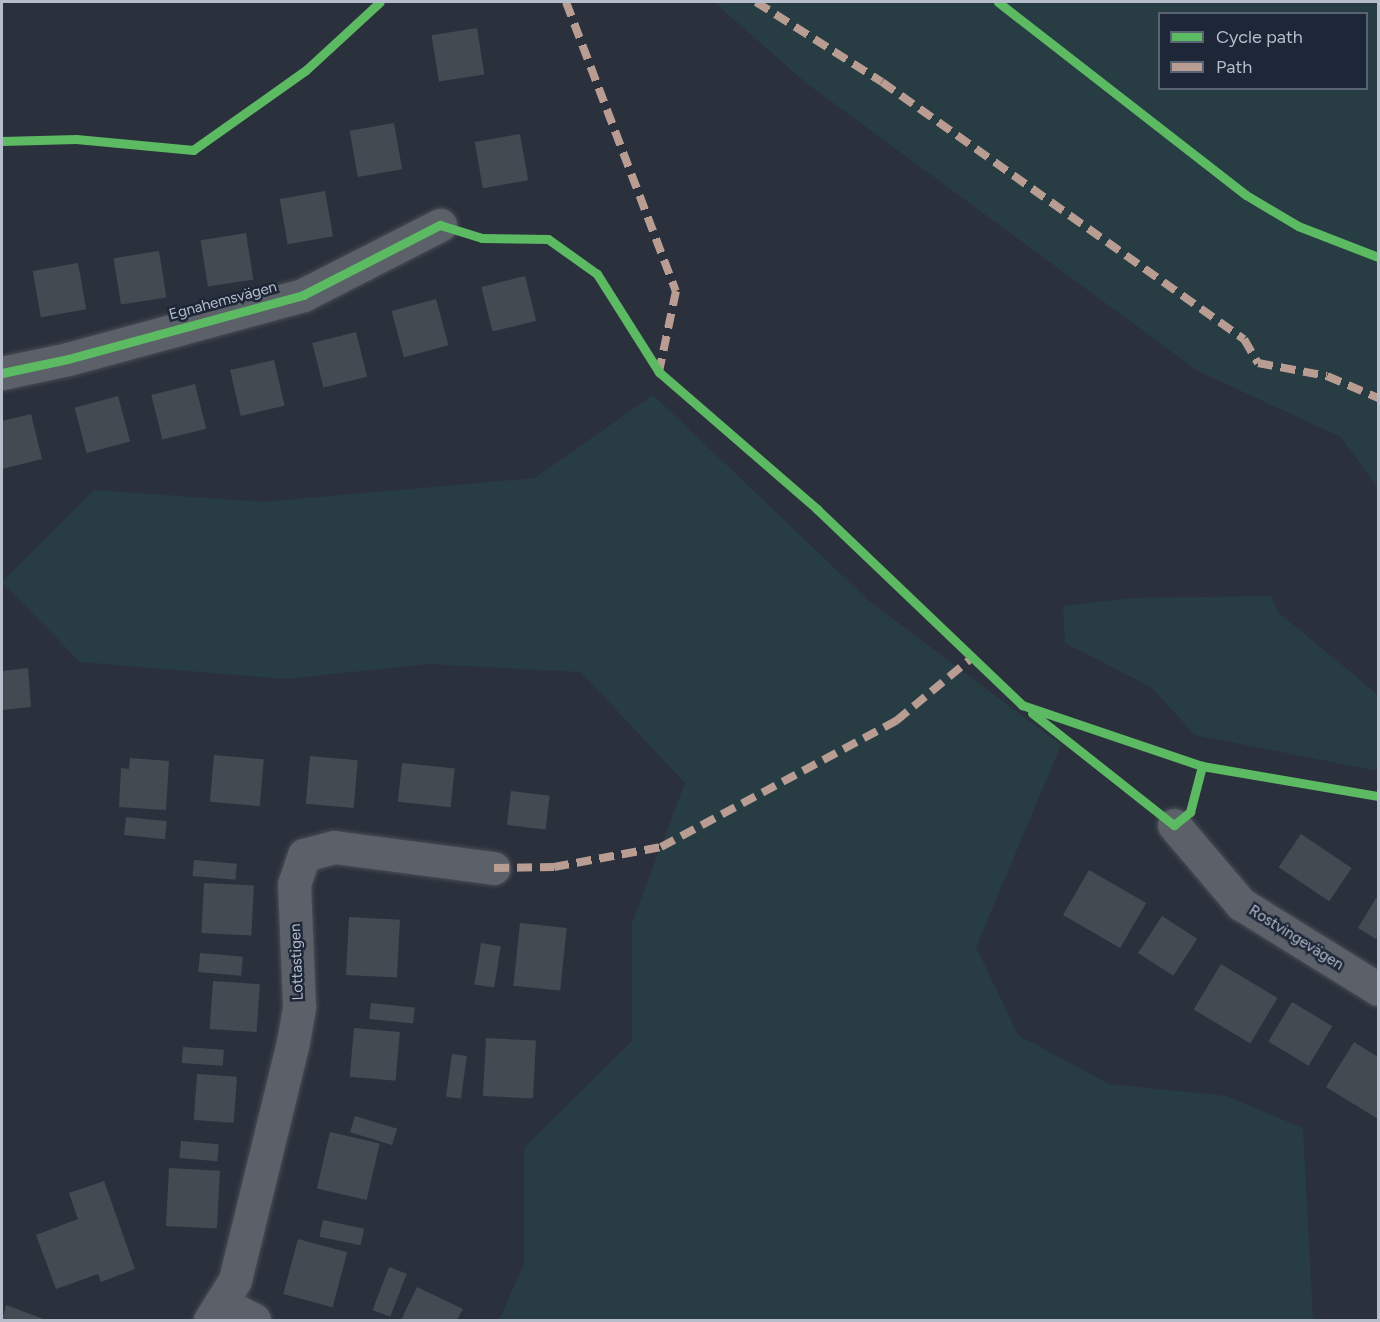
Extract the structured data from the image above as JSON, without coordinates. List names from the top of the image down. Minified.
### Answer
{"streets":{"street":["Egnahemsvägen","Rostvingevägen","Lottastigen"]},"legend":["Cycle path","Path"]}
